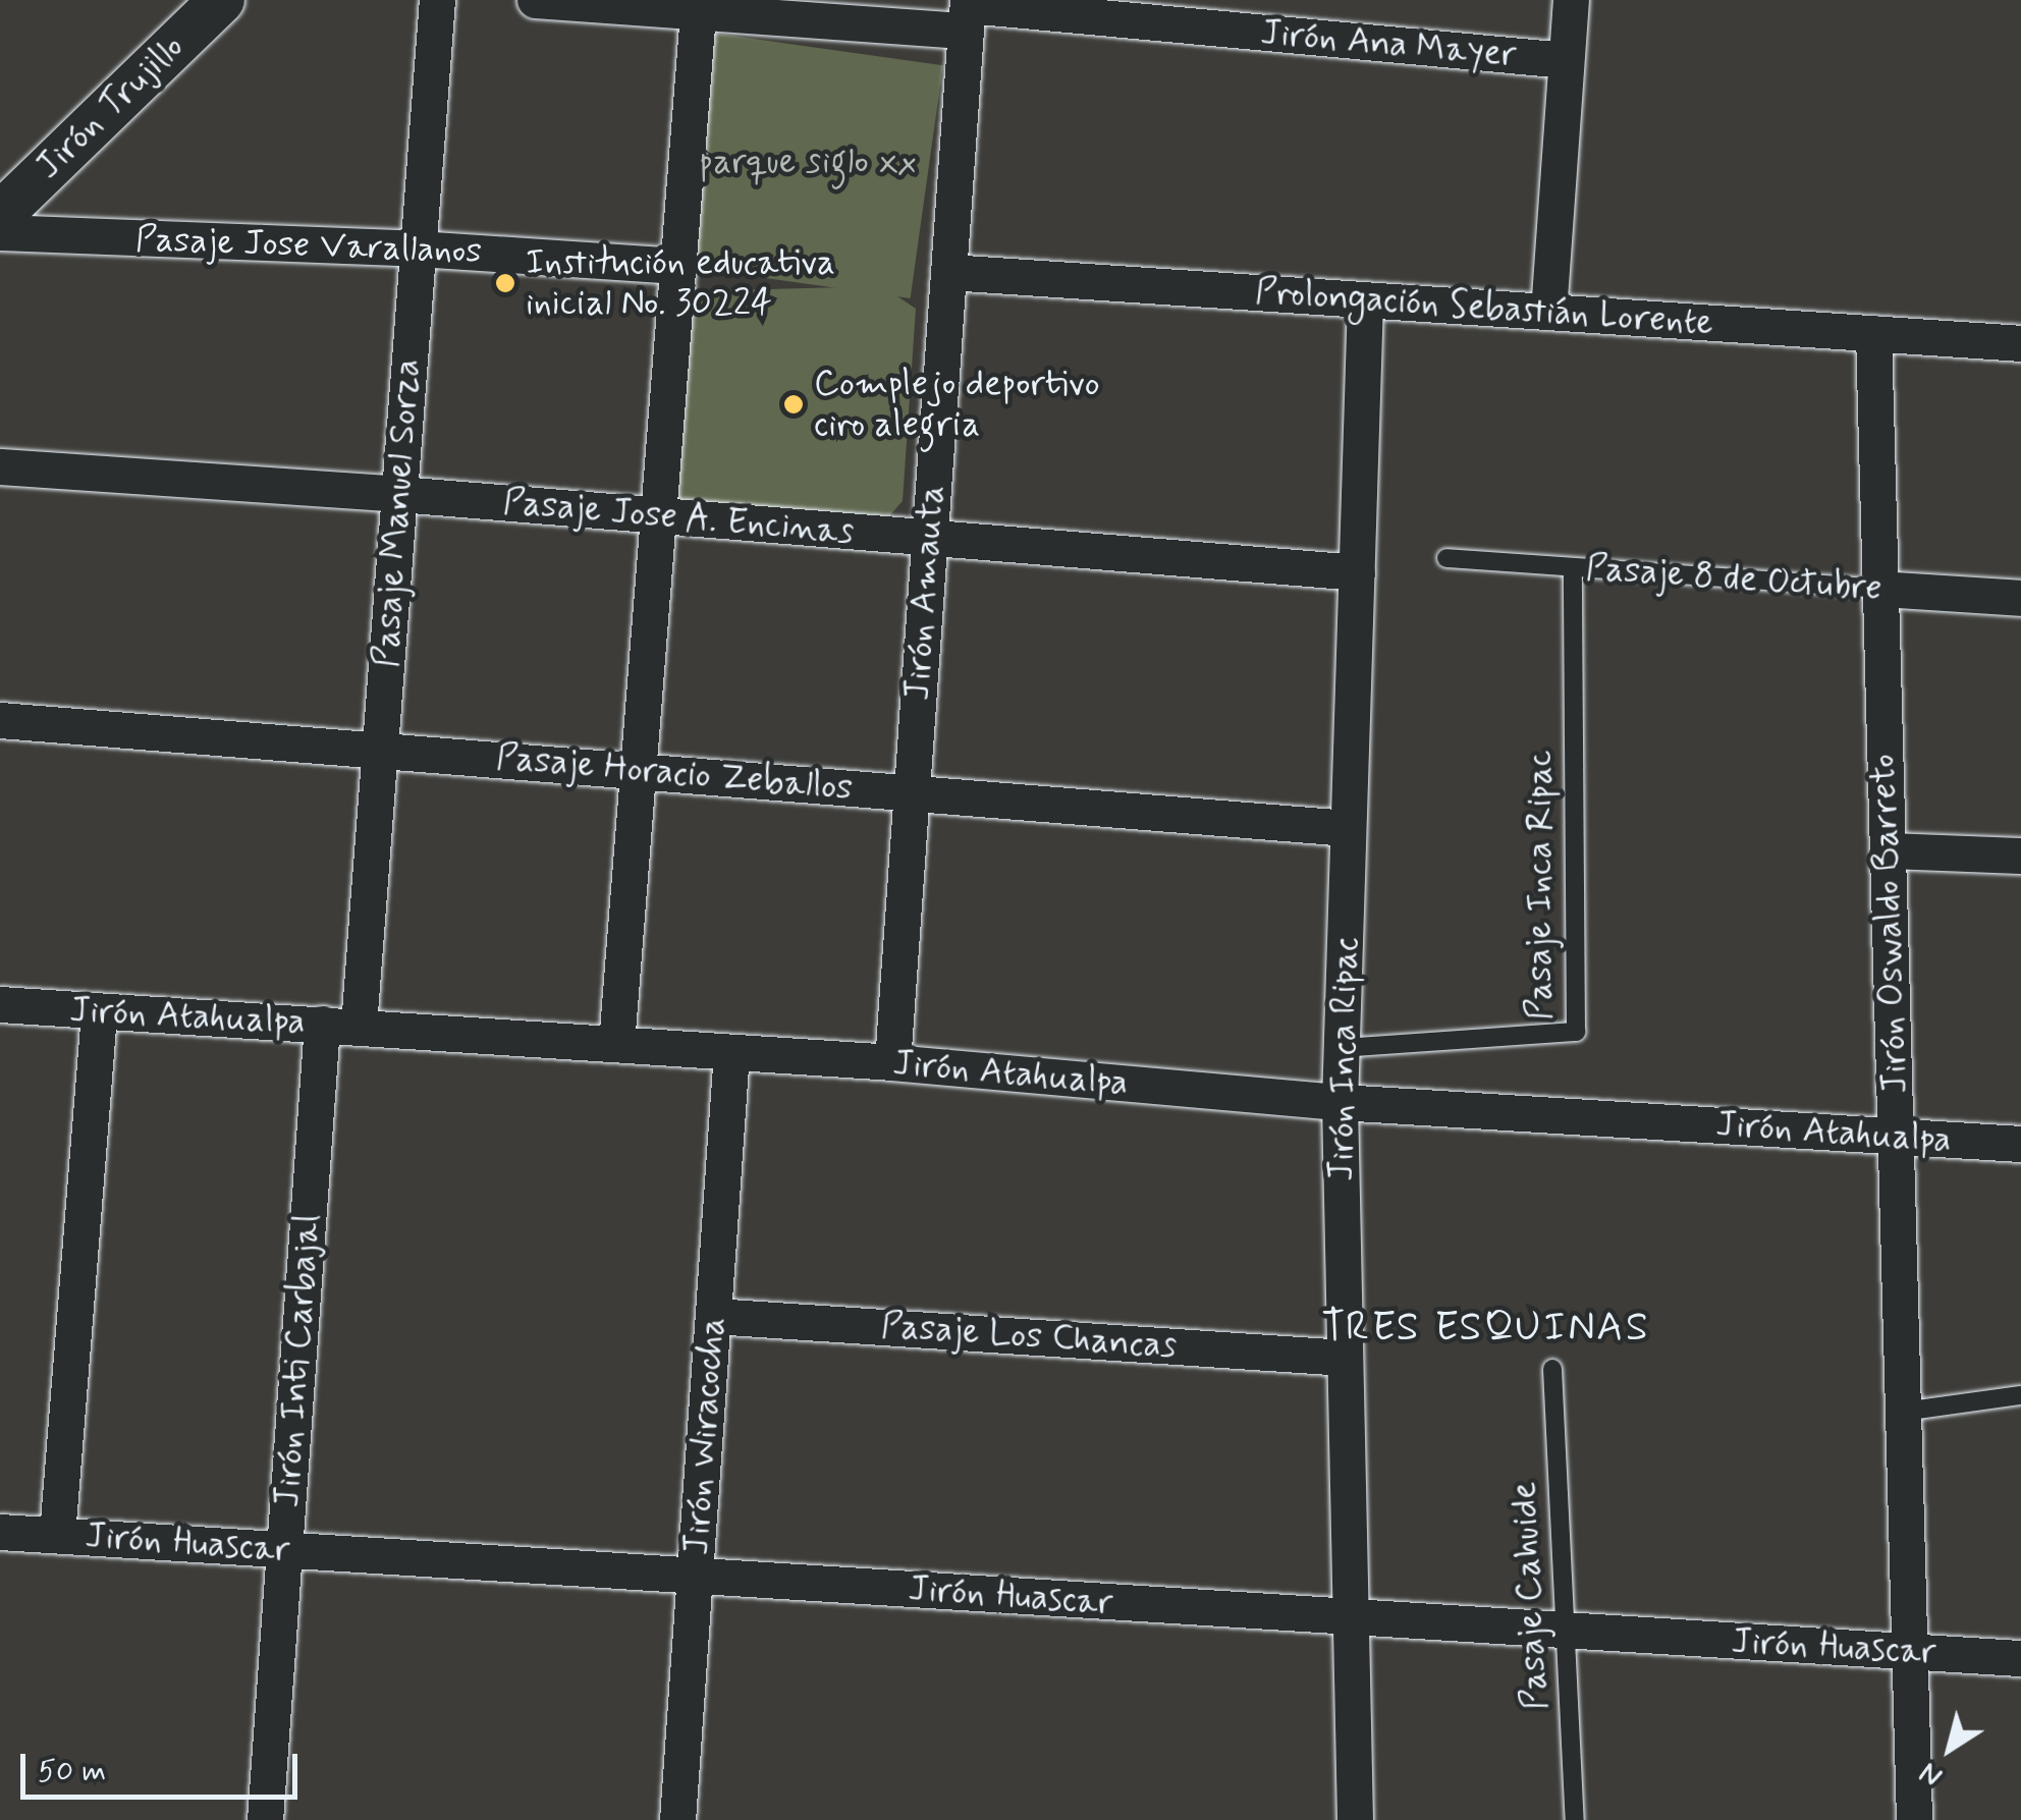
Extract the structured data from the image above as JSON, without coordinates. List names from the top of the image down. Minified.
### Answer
{"streets":{"street":["Jirón Ana Mayer","Jirón Trujillo","Pasaje Jose Varallanos","Prolongación Sebastián Lorente","Pasaje Manuel Sorza","Pasaje Jose A. Encinas","Pasaje 8 de Octubre","Jirón Amauta","Pasaje Horacio Zeballos","Jirón Oswaldo Barreto","Jirón Atahualpa","Jirón Inca Ripac","Pasaje Los Chancas","Jirón Inti Carbajal","Jirón Wiracocha","Jirón Huascar"],"lane":["Pasaje Inca Ripac","Pasaje Cahuide"]},"crossings":[["Jirón Ana Mayer","Jirón Amauta"],["Pasaje Jose Varallanos","Pasaje Manuel Sorza"],["Prolongación Sebastián Lorente","Jirón Amauta"],["Prolongación Sebastián Lorente","Jirón Oswaldo Barreto"],["Prolongación Sebastián Lorente","Jirón Inca Ripac"],["Pasaje Manuel Sorza","Pasaje Jose A. Encinas"],["Pasaje Manuel Sorza","Pasaje Horacio Zeballos"],["Pasaje Manuel Sorza","Jirón Atahualpa"],["Pasaje Jose A. Encinas","Jirón Amauta"],["Pasaje Jose A. Encinas","Jirón Inca Ripac"],["Pasaje 8 de Octubre","Pasaje Inca Ripac"],["Pasaje 8 de Octubre","Jirón Oswaldo Barreto"],["Jirón Amauta","Pasaje Horacio Zeballos"],["Jirón Amauta","Jirón Atahualpa"],["Pasaje Horacio Zeballos","Jirón Inca Ripac"],["Pasaje Inca Ripac","Jirón Inca Ripac"],["Jirón Oswaldo Barreto","Jirón Atahualpa"],["Jirón Oswaldo Barreto","Jirón Huascar"],["Jirón Atahualpa","Jirón Inca Ripac"],["Jirón Atahualpa","Jirón Inti Carbajal"],["Jirón Atahualpa","Jirón Wiracocha"],["Jirón Inca Ripac","Pasaje Los Chancas"],["Jirón Inca Ripac","Jirón Huascar"],["Pasaje Los Chancas","Jirón Wiracocha"],["Jirón Inti Carbajal","Jirón Huascar"],["Jirón Wiracocha","Jirón Huascar"],["Jirón Huascar","Pasaje Cahuide"]],"districts":["TRES ESQUINAS"],"parks":["parque siglo xx"],"places":["Institución educativa inicial No. 30224","Complejo deportivo ciro alegria"],"scale_bar":"50 m","north":"bottom left"}
